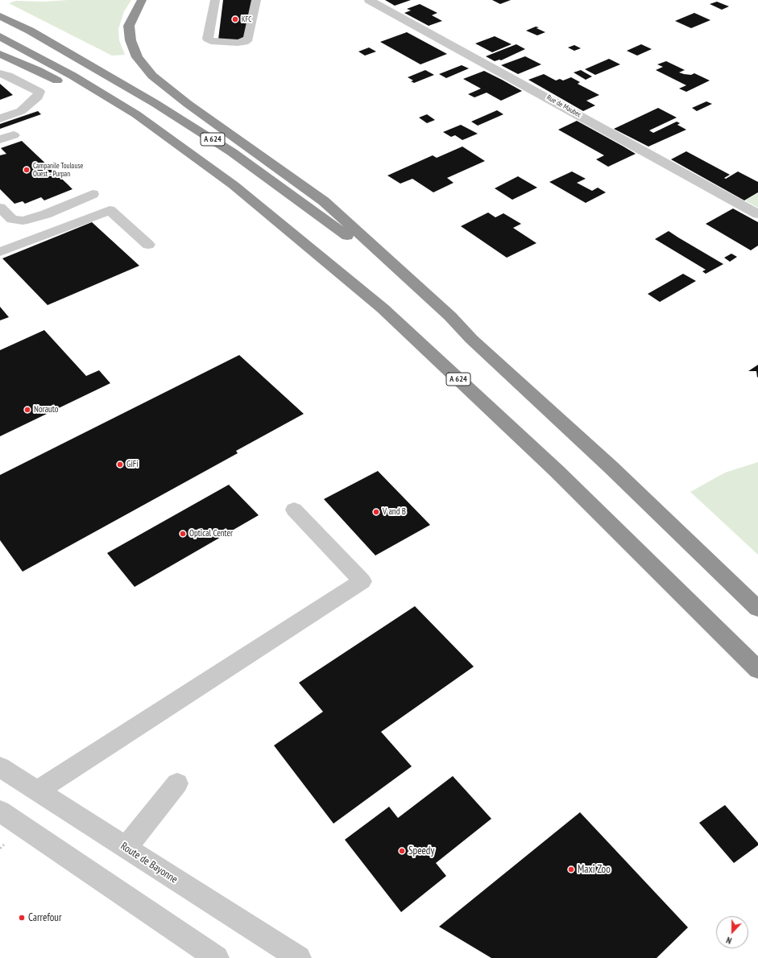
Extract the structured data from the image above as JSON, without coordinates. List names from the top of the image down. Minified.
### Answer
{"streets":{"highway":["A 624"],"street":["Rue de Maubec","Route de Bayonne"]},"places":["KFC","Campanile Toulouse Ouest - Purpan","Norauto","GiFi","V and B","Optical Center","Speedy","Maxi Zoo","Carrefour"],"north":"bottom"}
